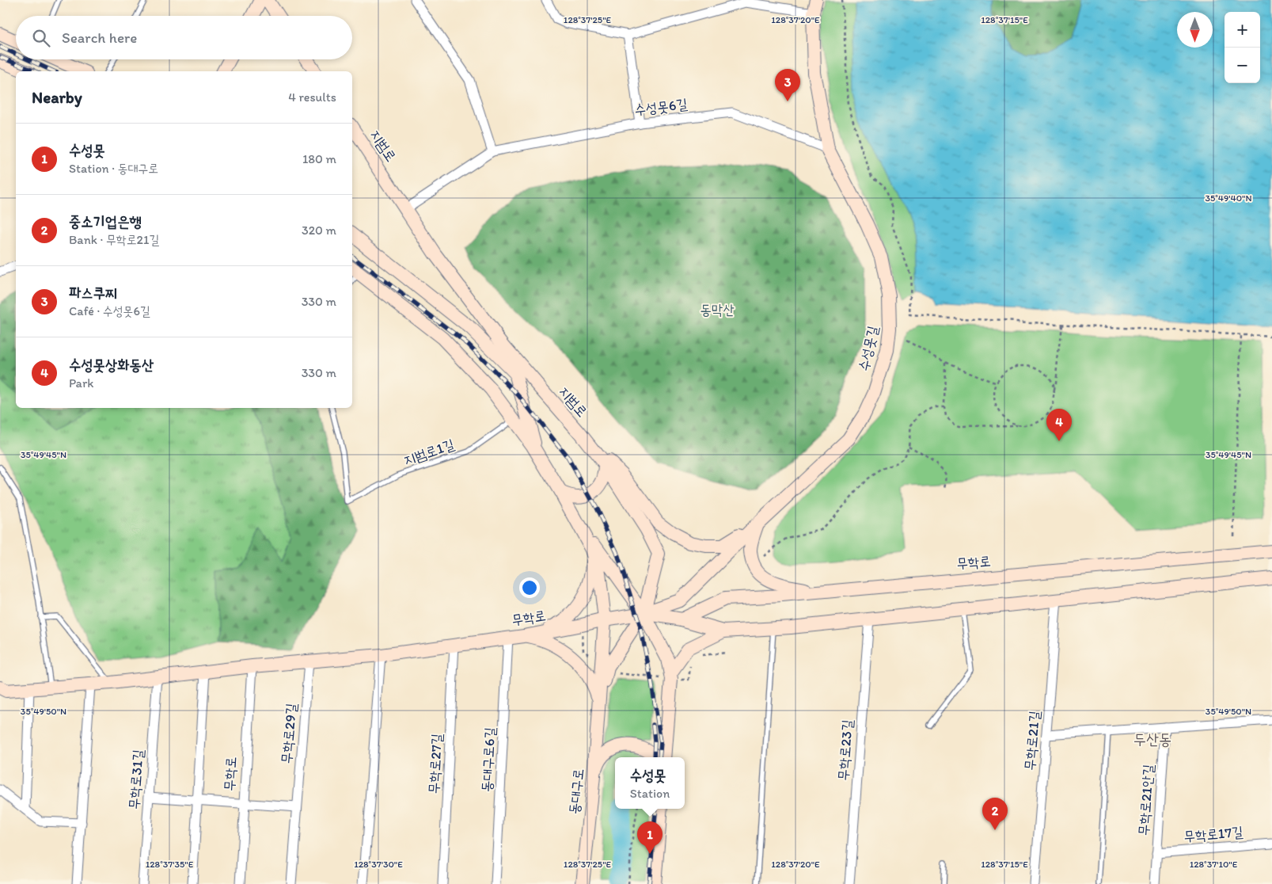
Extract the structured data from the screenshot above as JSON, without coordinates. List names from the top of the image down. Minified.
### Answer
{"streets":{"main road":["지범로","수성못길","무학로","동대구로"],"street":["수성못6길","무학로29길","무학로21길","무학로23길","동대구로6길","무학로27길","무학로31길","무학로21안길","무학로17길"],"lane":["지범로1길"]},"crossings":[["수성못6길","지범로"],["수성못6길","수성못길"],["지범로","수성못길"],["지범로","무학로"],["지범로","동대구로"],["수성못길","무학로"],["무학로","무학로29길"],["무학로","무학로21길"],["무학로","무학로23길"],["무학로","동대구로6길"],["무학로","무학로27길"],["무학로","무학로31길"],["무학로21안길","무학로17길"]],"districts":["두산동"],"parks":["동막산"],"north":"bottom","page":{"map_buttons":["+","−"],"search":"Search here","pins":["3","4","2","1"],"heading":["Nearby","4 results"],"list":[{"mark":"1","name":"수성못","note":"Station · 동대구로","value":"180 m"},{"mark":"2","name":"중소기업은행","note":"Bank · 무학로21길","value":"320 m"},{"mark":"3","name":"파스쿠찌","note":"Café · 수성못6길","value":"330 m"},{"mark":"4","name":"수성못상화동산","note":"Park","value":"330 m"}],"popup":["수성못","Station"]},"coordinates":["128°37'25\"E","128°37'20\"E","128°37'15\"E","35°49'40\"N","35°49'45\"N","35°49'50\"N","128°37'35\"E","128°37'30\"E","128°37'10\"E"]}
